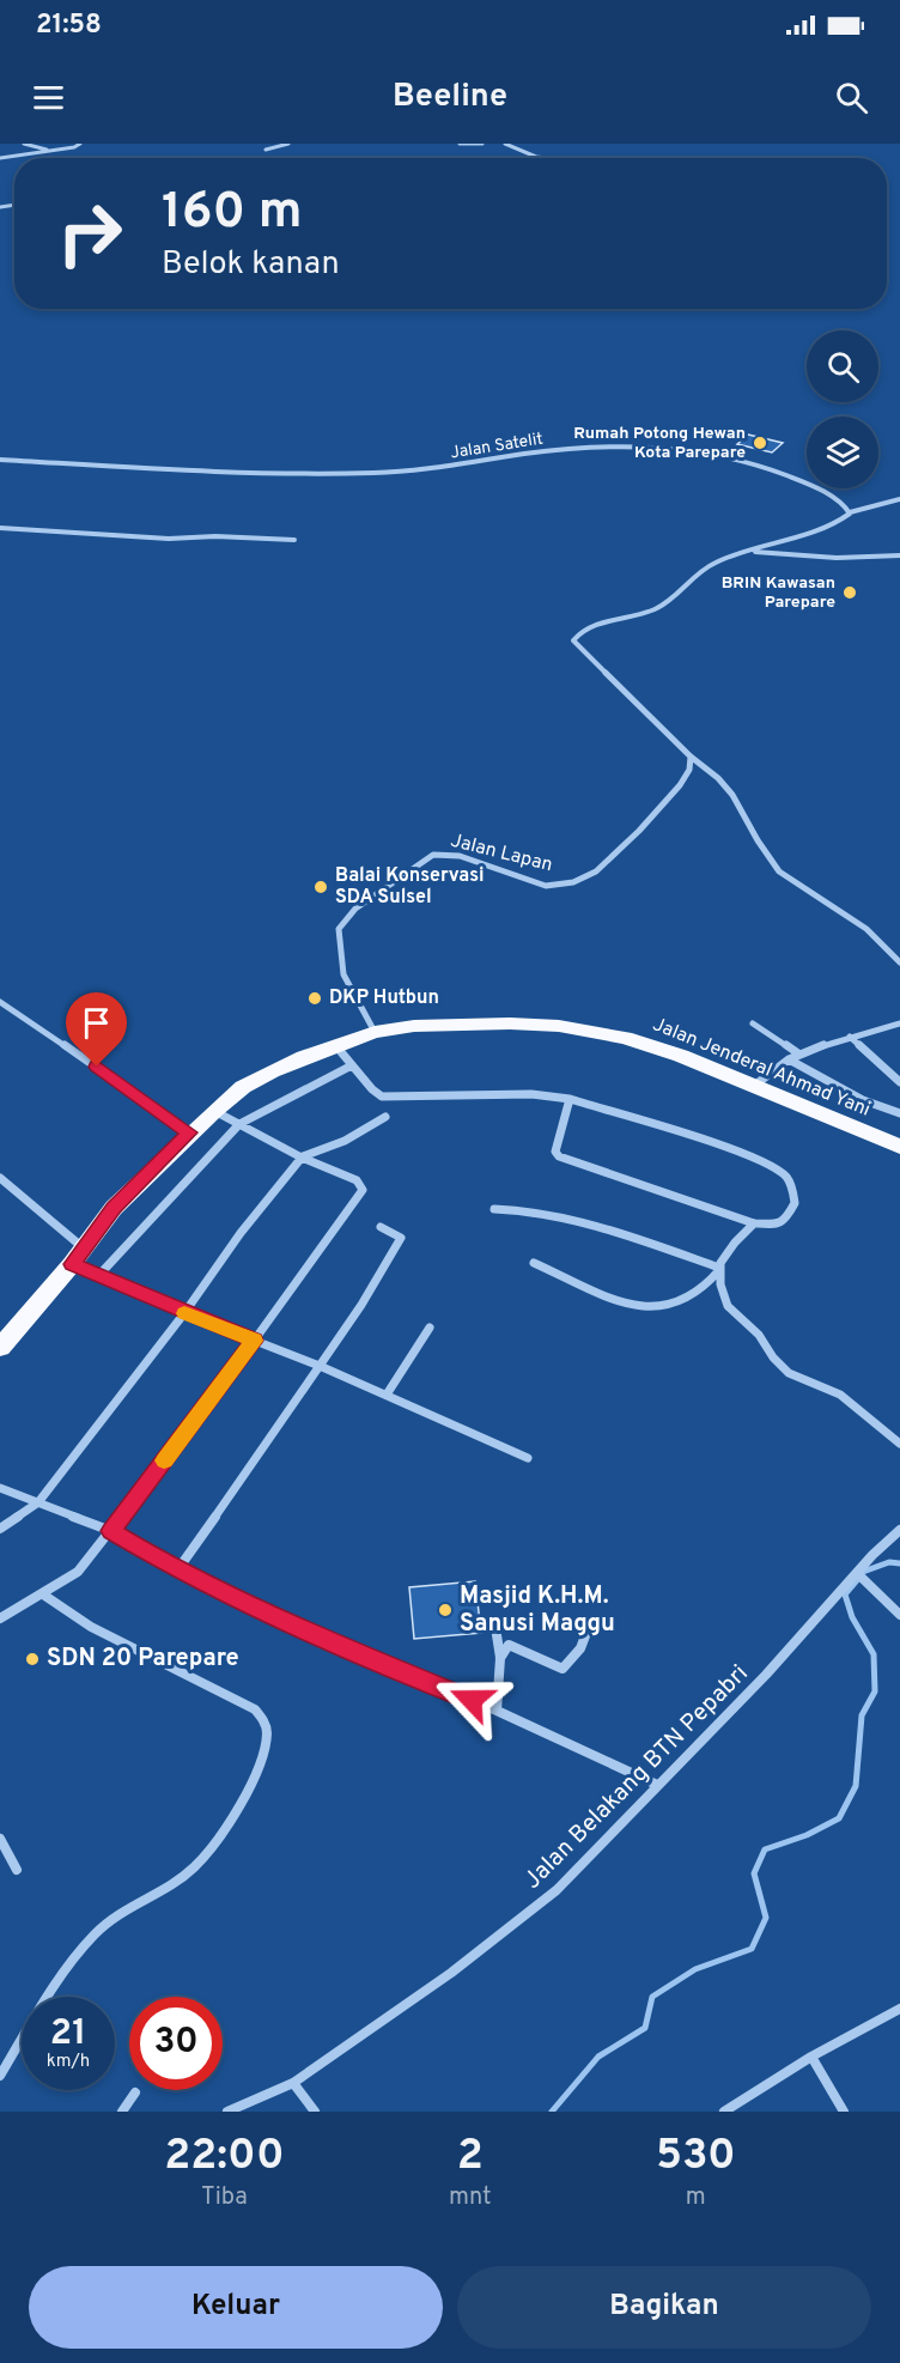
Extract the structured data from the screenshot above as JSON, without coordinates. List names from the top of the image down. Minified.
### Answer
{"streets":{"highway":["Jalan Jenderal Ahmad Yani"],"street":["Jalan Satelit","Jalan Lapan","Jalan Belakang BTN Pepabri"]},"crossings":[["Jalan Lapan","Jalan Jenderal Ahmad Yani"]],"places":["Rumah Potong Hewan Kota Parepare","BRIN Kawasan Parepare","Balai Konservasi SDA Sulsel","DKP Hutbun","Masjid K.H.M. Sanusi Maggu","SDN 20 Parepare"],"page":{"status":"21:58","header":"Beeline","turn":["160 m","Belok kanan"],"speed":"21 km/h","limit":"30","eta":["22:00","Tiba","2","mnt","530","m"],"buttons":["Keluar","Bagikan"]}}
